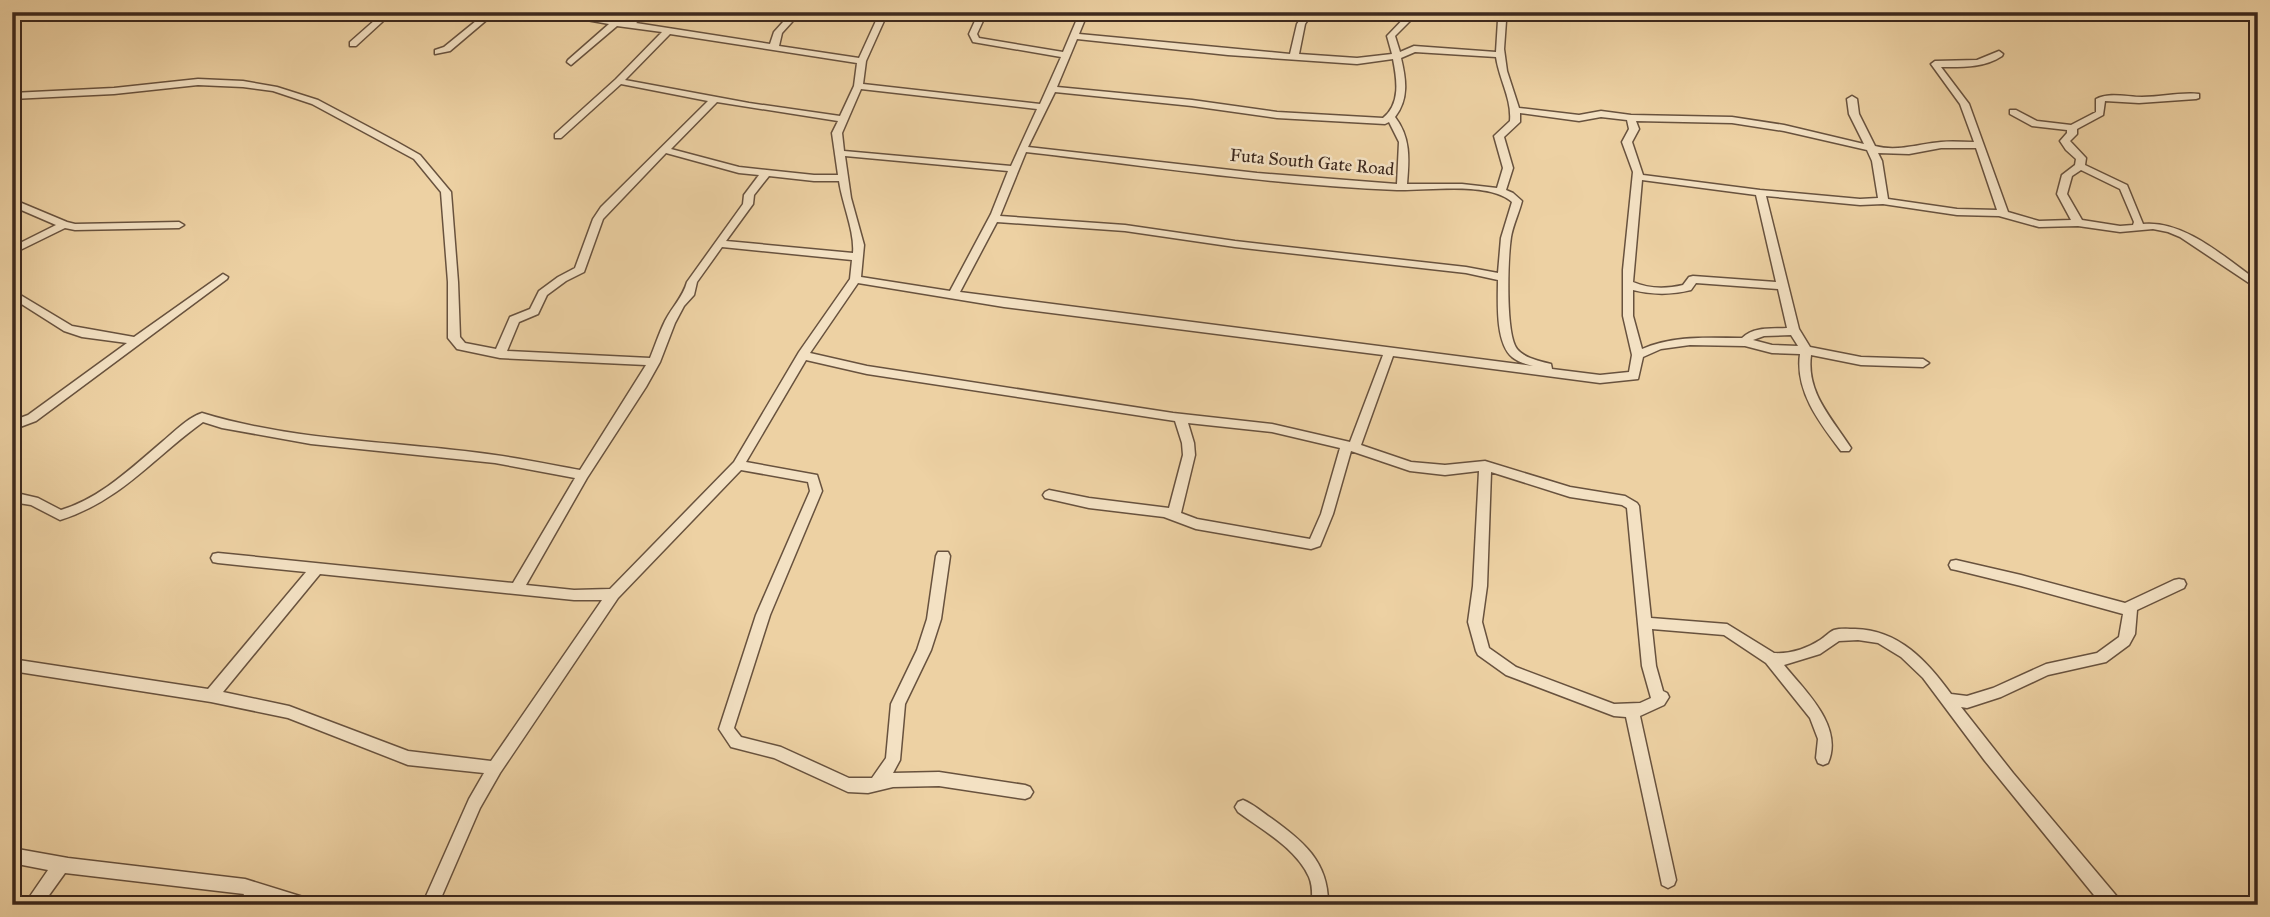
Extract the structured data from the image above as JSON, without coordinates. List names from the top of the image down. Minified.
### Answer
{"streets":{"street":["Futa South Gate Road"]}}
